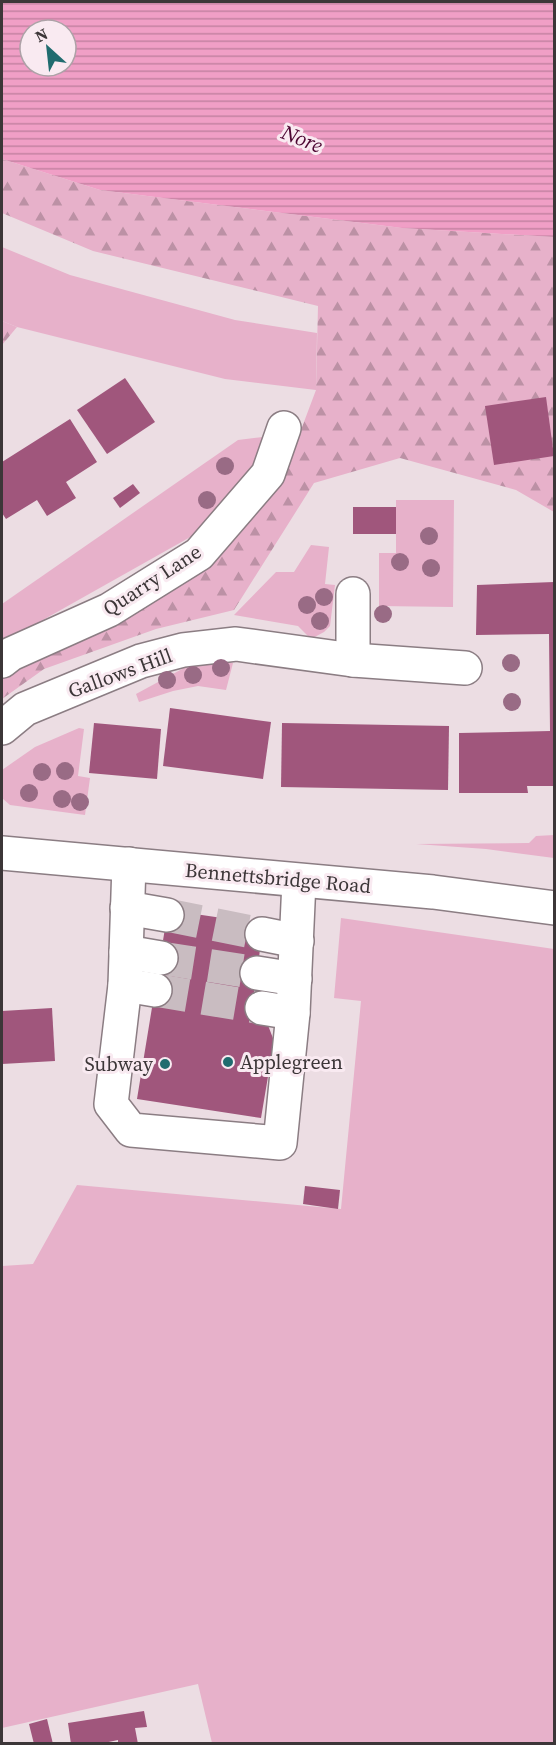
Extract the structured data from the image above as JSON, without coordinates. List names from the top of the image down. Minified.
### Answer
{"streets":{"street":["Quarry Lane","Gallows Hill","Bennettsbridge Road"]},"water":["Nore"],"places":["Applegreen","Subway"],"north":"top left"}
